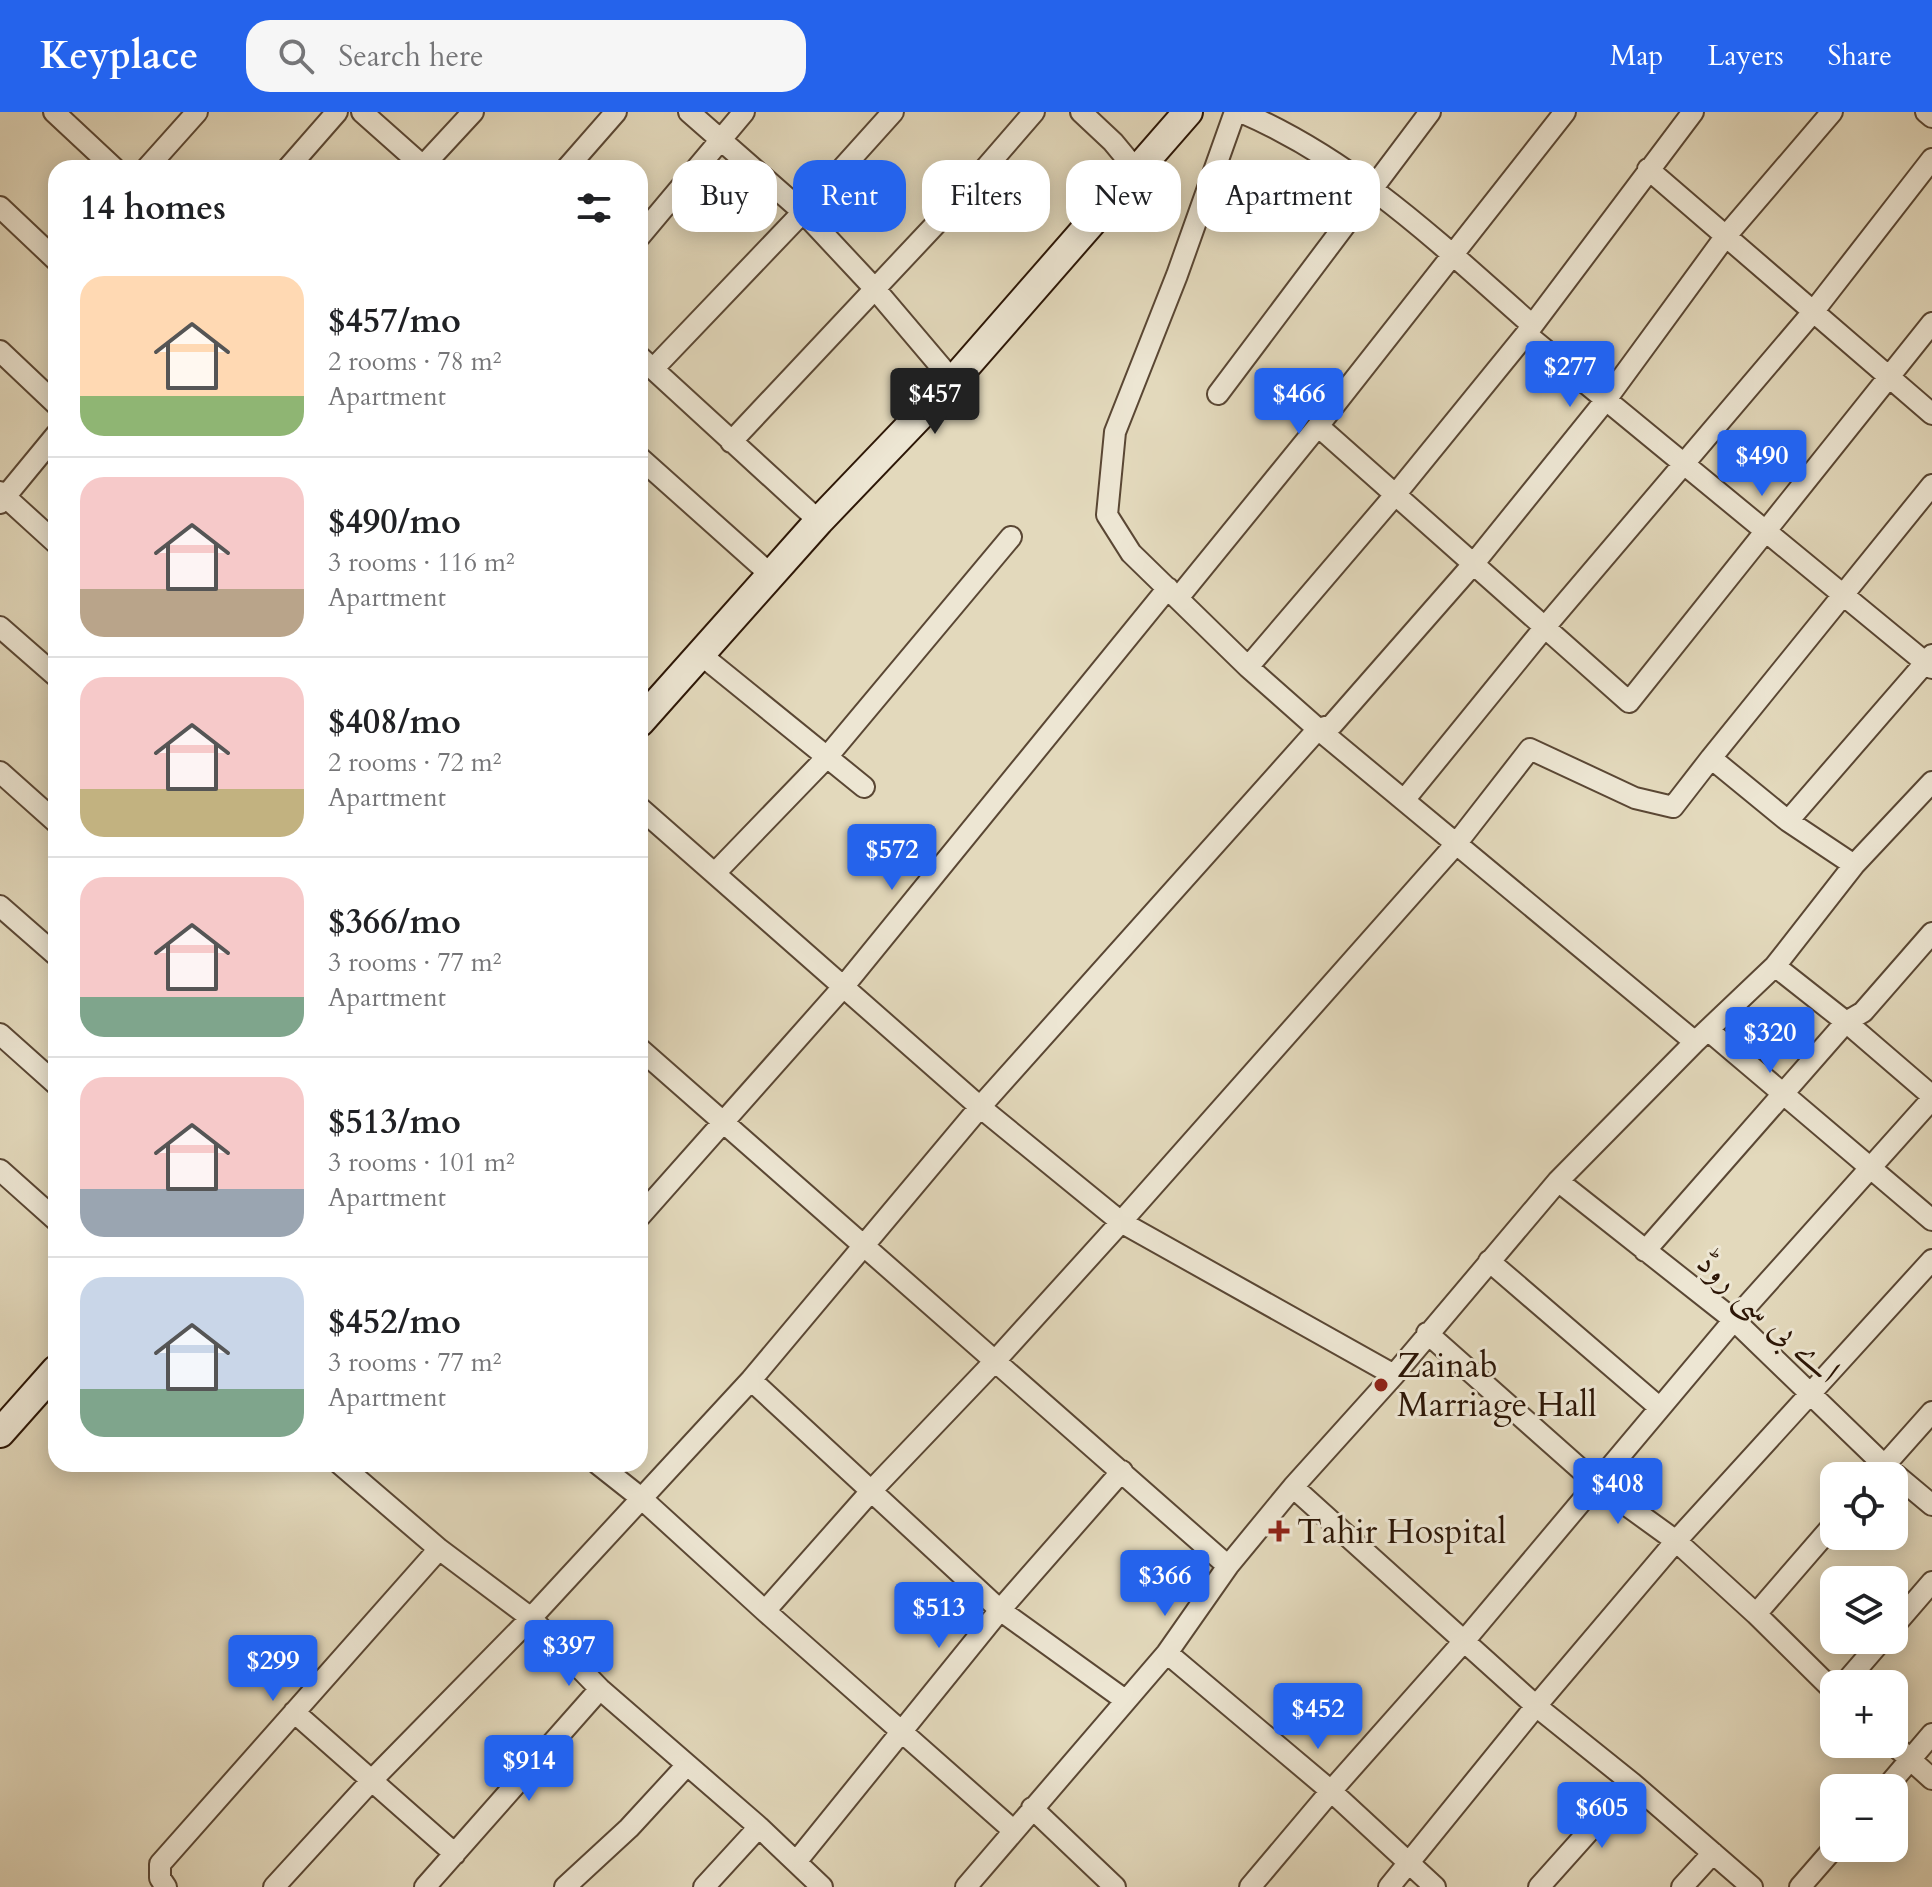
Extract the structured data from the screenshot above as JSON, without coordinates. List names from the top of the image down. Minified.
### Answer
{"streets":{"street":["اے بی سی روڈ"]},"places":{"other":["Zainab Marriage Hall"],"health":["Tahir Hospital"]},"page":{"header":"Keyplace","search":"Search here","nav":["Map","Layers","Share"],"chip":["Buy","Rent","Filters","New","Apartment"],"heading":"14 homes","list":[{"name":"$457/mo","note":"2 rooms · 78 m² · Apartment"},{"name":"$490/mo","note":"3 rooms · 116 m² · Apartment"},{"name":"$408/mo","note":"2 rooms · 72 m² · Apartment"},{"name":"$366/mo","note":"3 rooms · 77 m² · Apartment"},{"name":"$513/mo","note":"3 rooms · 101 m² · Apartment"},{"name":"$452/mo","note":"3 rooms · 77 m² · Apartment"}],"price":["$277","$457","$466","$490","$572","$320","$408","$366","$513","$397","$299","$452","$914","$605"],"map_buttons":["+","−"]}}
